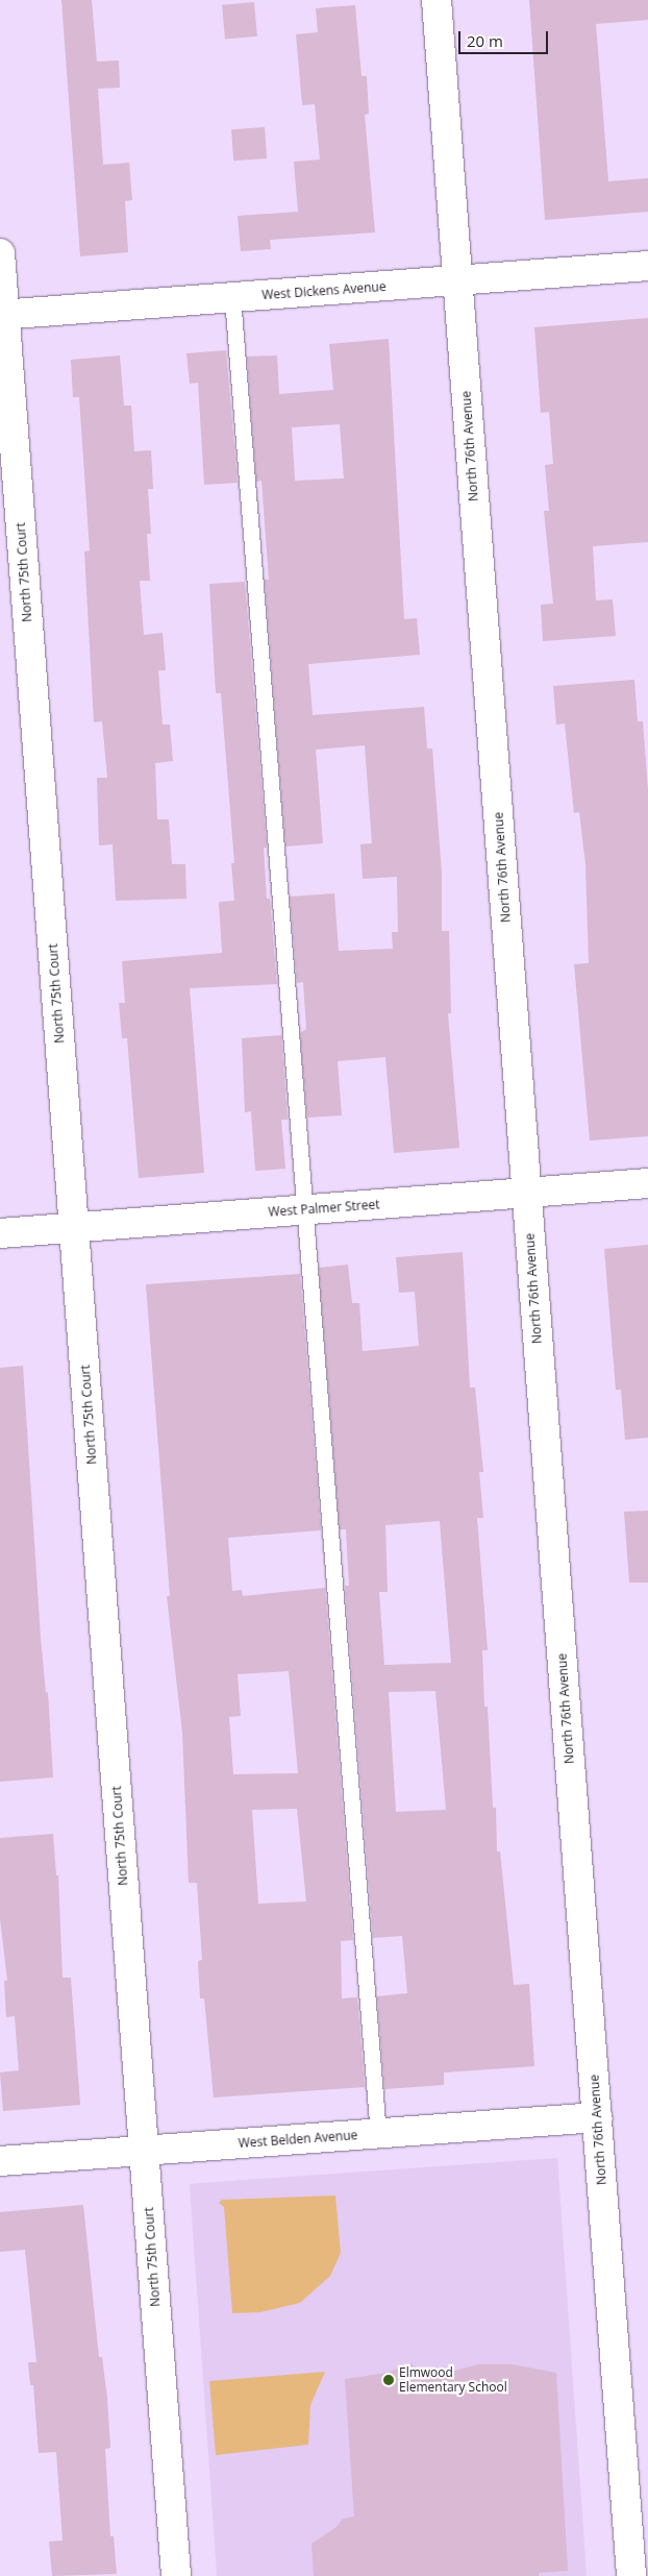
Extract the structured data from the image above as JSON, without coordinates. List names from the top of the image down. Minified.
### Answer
{"streets":{"street":["West Dickens Avenue","North 76th Avenue","North 75th Court","West Palmer Street","West Belden Avenue"]},"crossings":[["West Dickens Avenue","North 76th Avenue"],["West Dickens Avenue","North 75th Court"],["North 76th Avenue","West Palmer Street"],["North 76th Avenue","West Belden Avenue"],["North 75th Court","West Palmer Street"],["North 75th Court","West Belden Avenue"]],"places":["Elmwood Elementary School"],"scale_bar":"20 m"}
